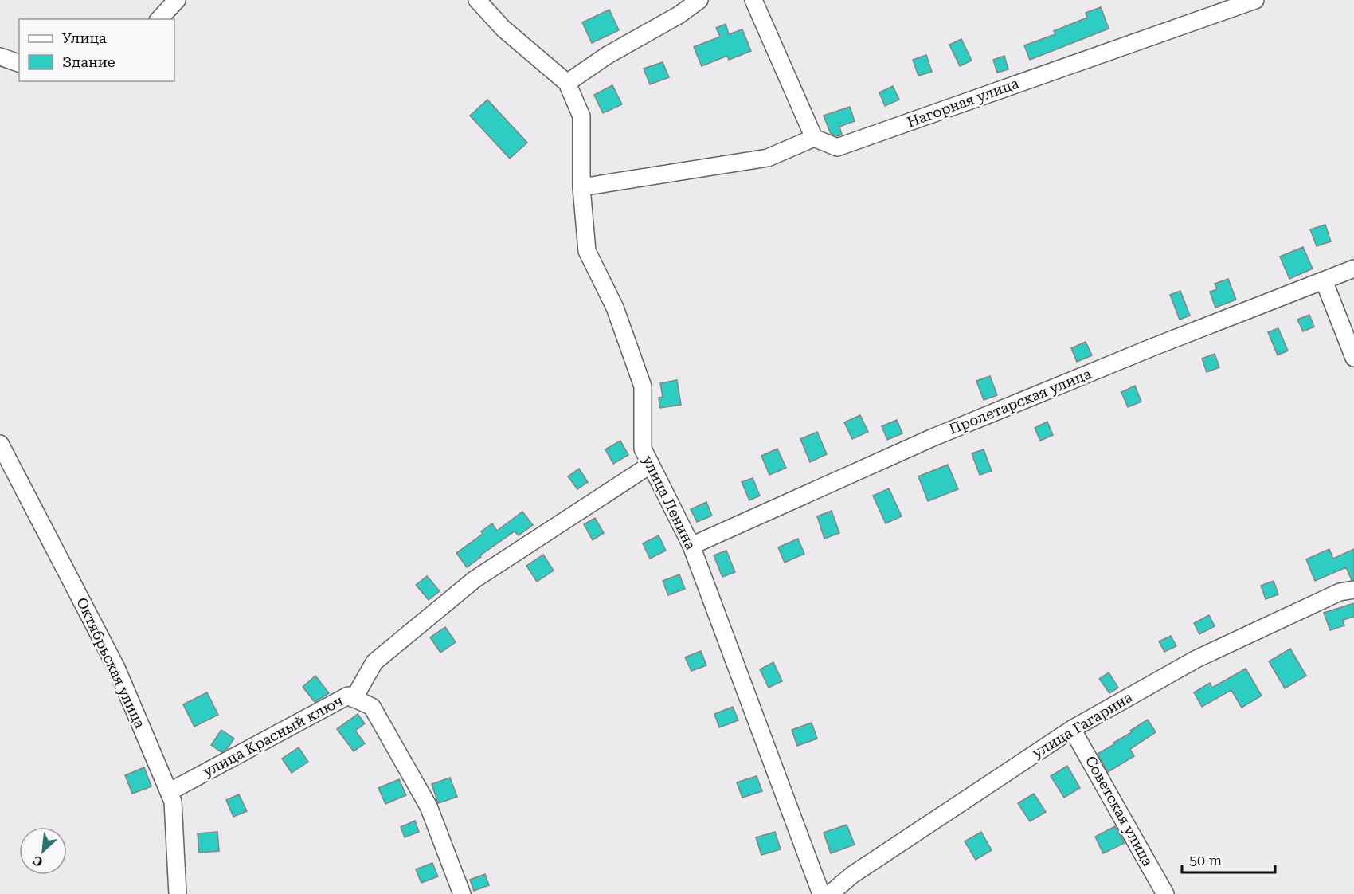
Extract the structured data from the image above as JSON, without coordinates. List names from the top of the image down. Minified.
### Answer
{"streets":{"street":["Нагорная улица","Пролетарская улица","улица Ленина","Октябрьская улица","улица Гагарина","улица Красный ключ","Советская улица"]},"crossings":[["Пролетарская улица","улица Ленина"],["Октябрьская улица","улица Красный ключ"],["улица Гагарина","Советская улица"]],"legend":["Улица","Здание"],"scale_bar":"50 m","north":"bottom left"}
